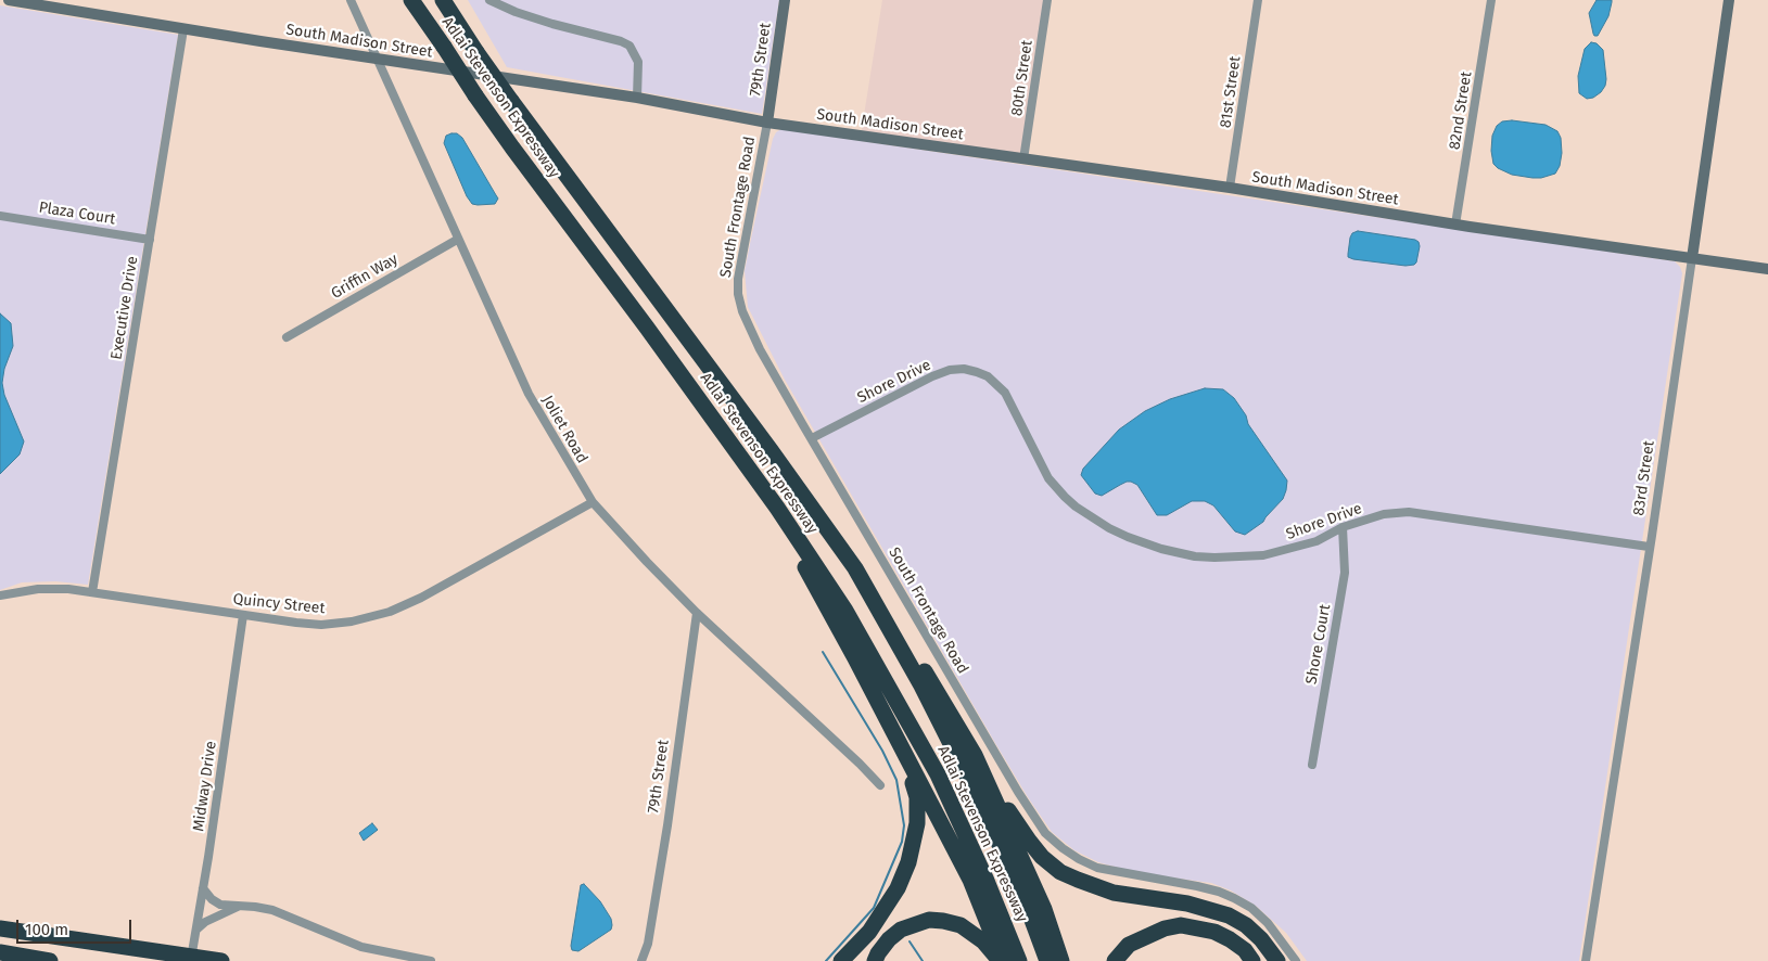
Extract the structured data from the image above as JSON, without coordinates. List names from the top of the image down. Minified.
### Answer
{"streets":{"highway":["Adlai Stevenson Expressway"],"street":["South Madison Street","79th Street","80th Street","81st Street","82nd Street","South Frontage Road","Plaza Court","Griffin Way","Executive Drive","Shore Drive","Joliet Road","83rd Street","Quincy Street","Shore Court","Midway Drive"]},"crossings":[["South Madison Street","79th Street"],["South Madison Street","80th Street"],["South Madison Street","81st Street"],["South Madison Street","82nd Street"],["South Madison Street","South Frontage Road"],["South Madison Street","Executive Drive"],["South Madison Street","Joliet Road"],["South Madison Street","83rd Street"],["79th Street","South Frontage Road"],["79th Street","Joliet Road"],["South Frontage Road","Shore Drive"],["Plaza Court","Executive Drive"],["Griffin Way","Joliet Road"],["Executive Drive","Quincy Street"],["Shore Drive","83rd Street"],["Shore Drive","Shore Court"],["Joliet Road","Quincy Street"],["Quincy Street","Midway Drive"]],"scale_bar":"100 m"}
